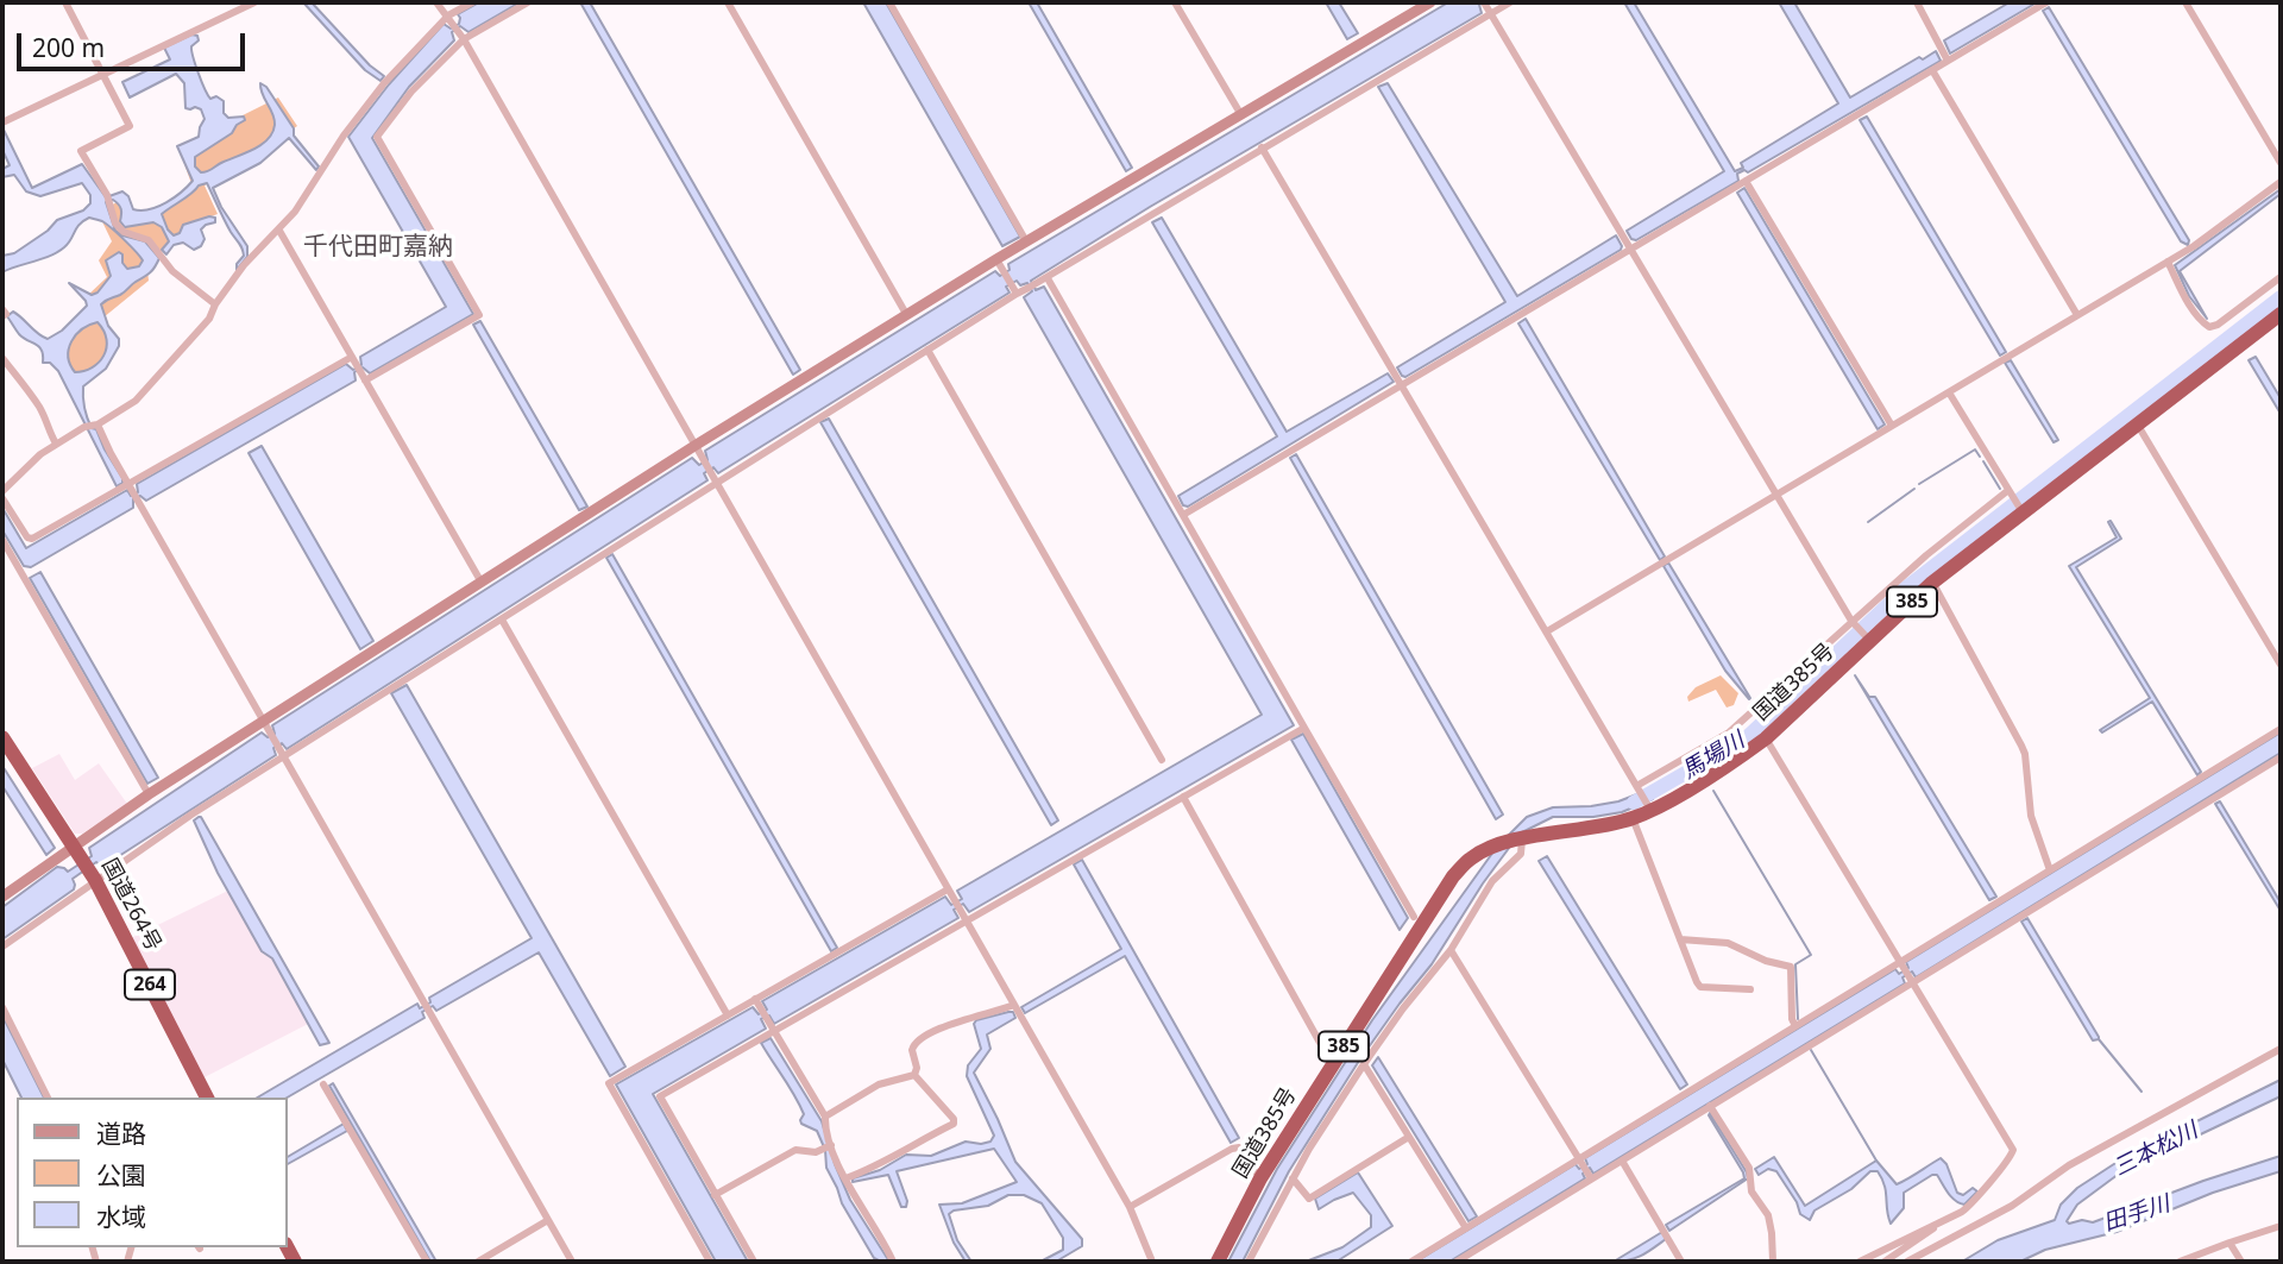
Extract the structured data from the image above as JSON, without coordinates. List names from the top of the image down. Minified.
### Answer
{"streets":{"highway":["385","国道385号","国道264号","264"]},"districts":["千代田町嘉納"],"water":["馬場川","三本松川","田手川"],"legend":["道路","公園","水域"],"scale_bar":"200 m"}
